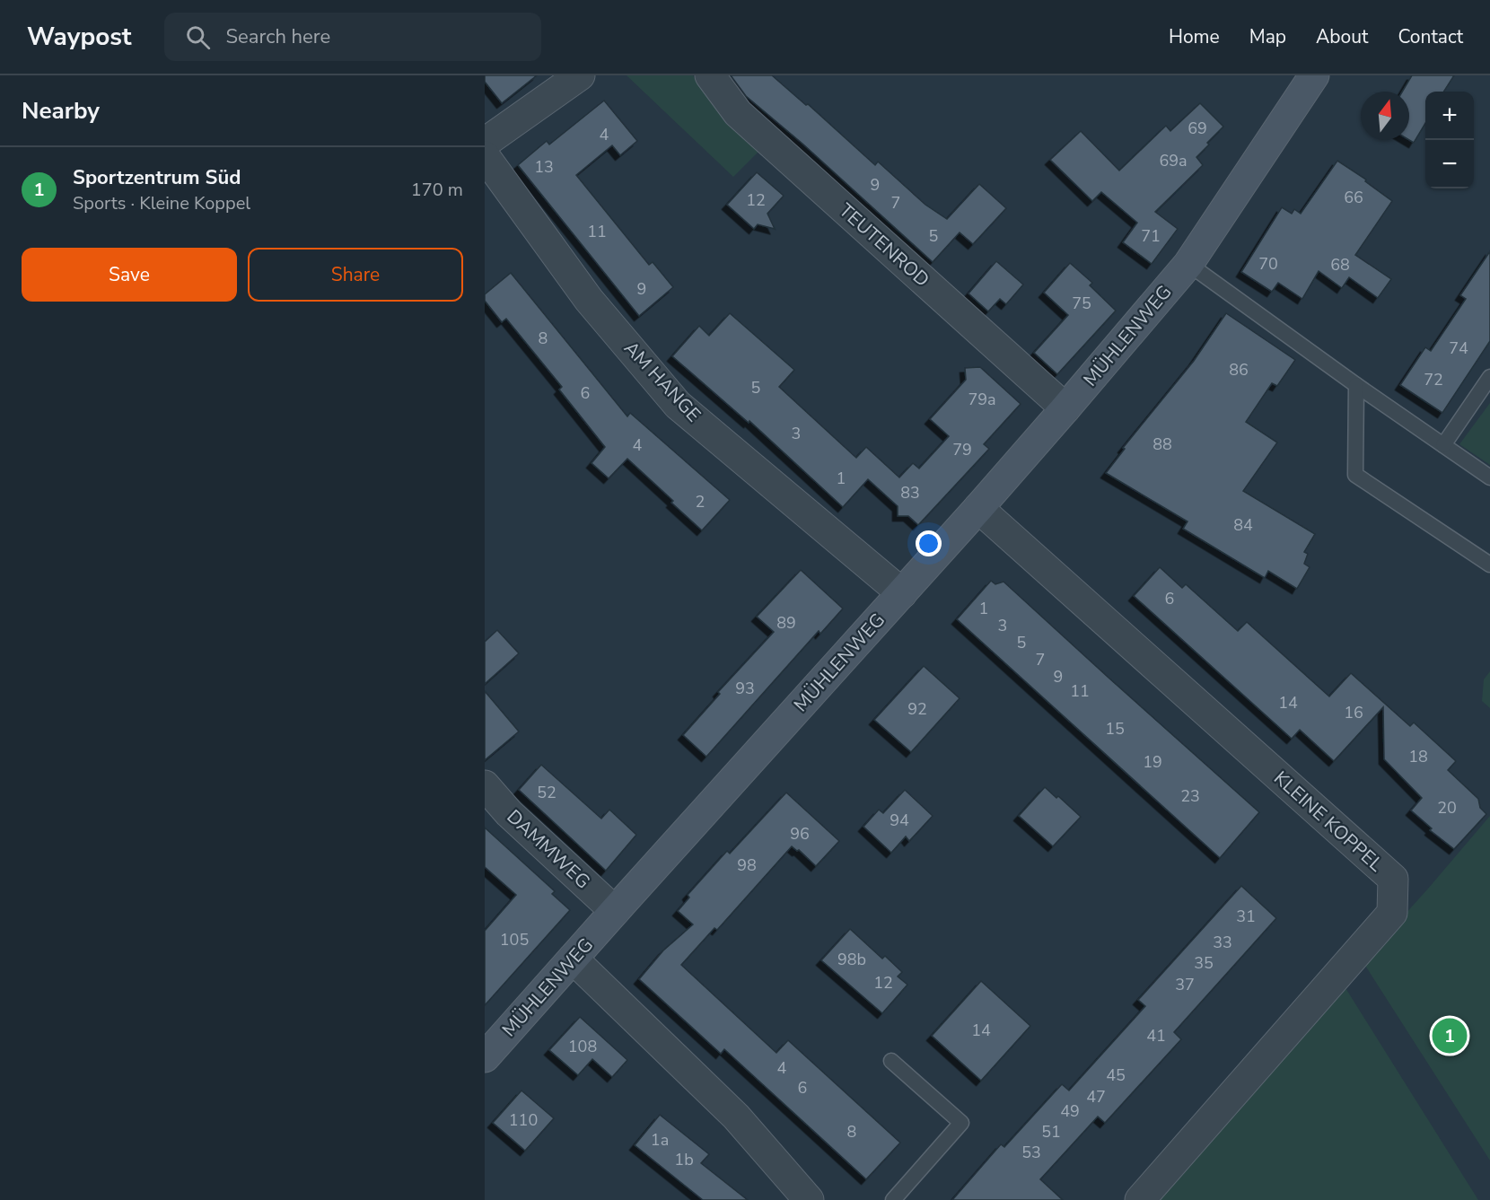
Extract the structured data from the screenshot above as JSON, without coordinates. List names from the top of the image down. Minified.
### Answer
{"streets":{"street":["TEUTENROD","MÜHLENWEG","AM HANGE","KLEINE KOPPEL","DAMMWEG"]},"crossings":[["TEUTENROD","MÜHLENWEG"],["MÜHLENWEG","AM HANGE"],["MÜHLENWEG","KLEINE KOPPEL"],["MÜHLENWEG","DAMMWEG"]],"house_numbers":["69","4","69a","13","9","66","12","7","11","5","71","70","68","9","75","8","74","86","72","5","6","79a","3","88","4","79","1","83","2","84","6","1","89","3","5","7","9","93","11","14","92","16","15","18","19","52","23","20","94","96","98","31","105","33","98b","35","12","37","14","41","108","4","45","6","47","49","110","8","51","1a","53","1b"],"north":"top","page":{"header":"Waypost","search":"Search here","nav":["Home","Map","About","Contact"],"heading":"Nearby","map_buttons":["+","−"],"list":[{"mark":"1","name":"Sportzentrum Süd","note":"Sports · Kleine Koppel","value":"170 m"}],"buttons":["Save","Share"],"pins":"1"}}
